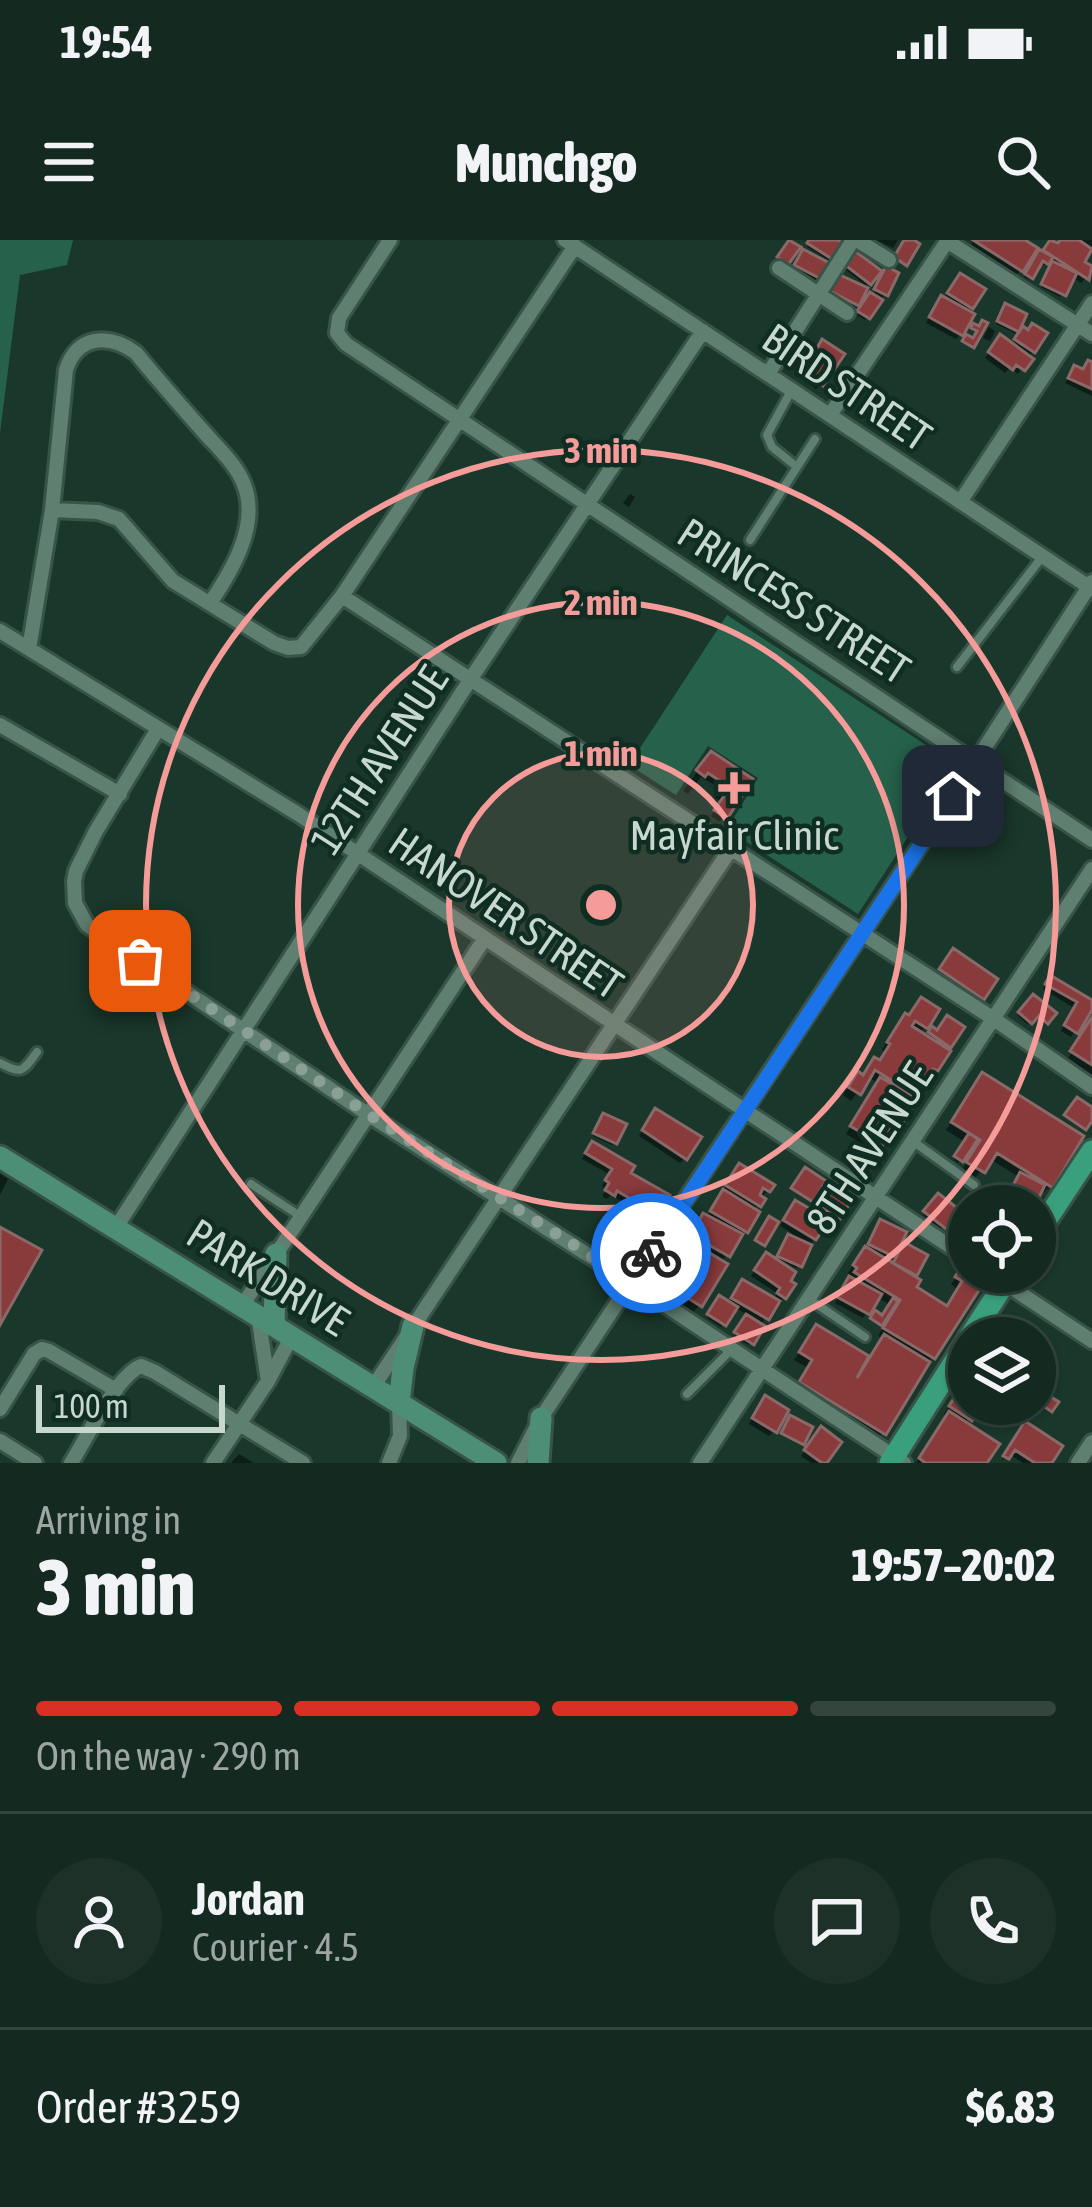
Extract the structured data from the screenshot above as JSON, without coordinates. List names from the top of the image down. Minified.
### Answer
{"streets":{"street":["BIRD STREET","PRINCESS STREET","12TH AVENUE","HANOVER STREET","8TH AVENUE","PARK DRIVE"]},"crossings":[["BIRD STREET","12TH AVENUE"],["PRINCESS STREET","12TH AVENUE"],["12TH AVENUE","HANOVER STREET"],["12TH AVENUE","PARK DRIVE"],["HANOVER STREET","8TH AVENUE"]],"places":{"health":["Mayfair Clinic"]},"scale_bar":"100 m","page":{"status":"19:54","header":"Munchgo","scale":"100 m","heading":["3 min","Arriving in","19:57–20:02"],"panel":["Jordan","Courier · 4.5","Order #3259","$6.83"],"bar":"On the way · 290 m"},"rings":["3 min","2 min","1 min"]}
